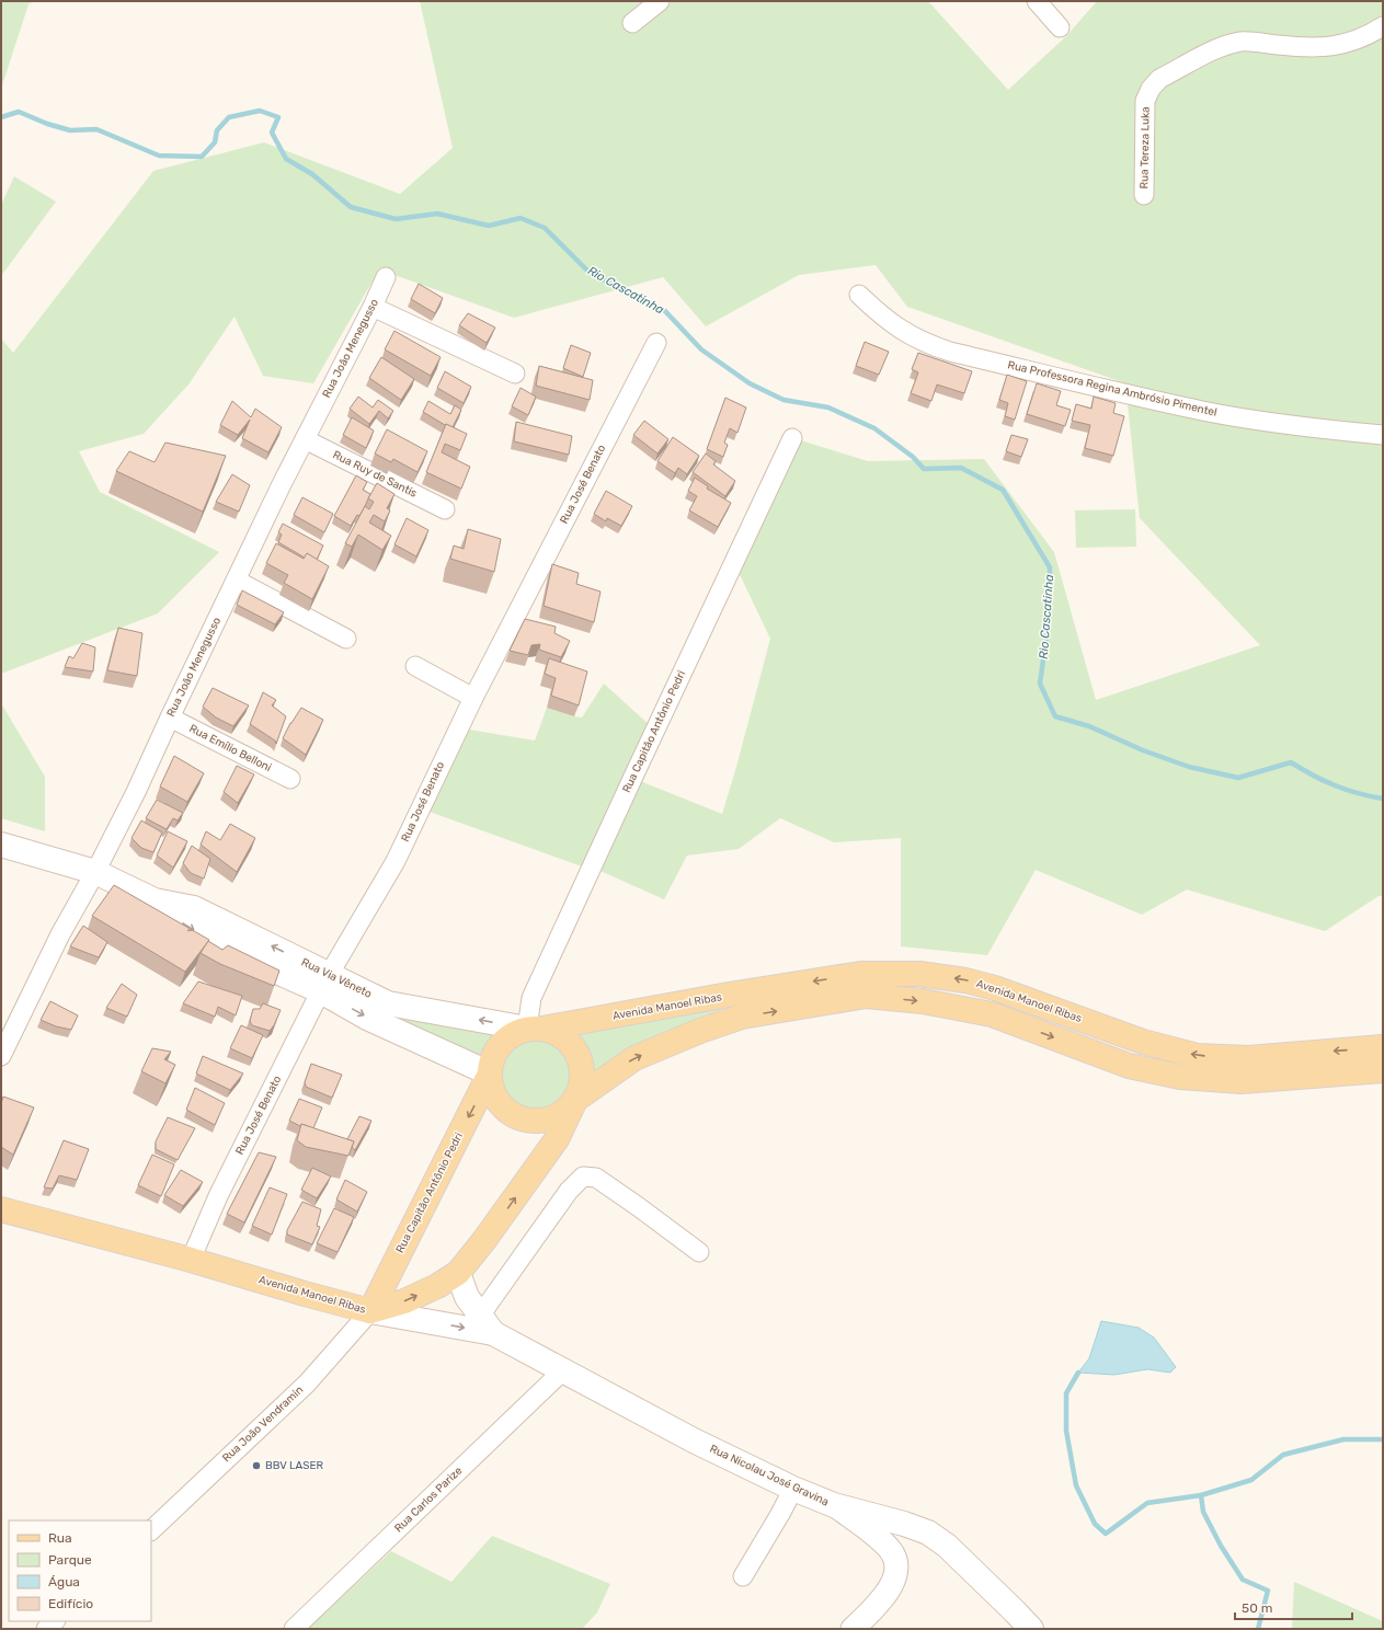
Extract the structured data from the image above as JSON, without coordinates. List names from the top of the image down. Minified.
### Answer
{"streets":{"main road":["Rua Capitão Antônio Pedri","Rua Via Vêneto","Avenida Manoel Ribas","Rua Nicolau José Gravina"],"street":["Rua Tereza Luka","Rua João Menegusso","Rua Professora Regina Ambrósio Pimentel","Rua Ruy de Santis","Rua José Benato","Rua Emílio Belloni","Rua João Vendramin","Rua Carlos Parize"]},"crossings":[["Rua João Menegusso","Rua Ruy de Santis"],["Rua João Menegusso","Rua Emílio Belloni"],["Rua João Menegusso","Rua Via Vêneto"],["Rua José Benato","Rua Via Vêneto"],["Rua José Benato","Avenida Manoel Ribas"],["Rua Capitão Antônio Pedri","Rua Via Vêneto"],["Rua Capitão Antônio Pedri","Avenida Manoel Ribas"],["Rua Capitão Antônio Pedri","Rua João Vendramin"],["Rua Capitão Antônio Pedri","Rua Nicolau José Gravina"],["Rua Via Vêneto","Avenida Manoel Ribas"],["Avenida Manoel Ribas","Rua João Vendramin"],["Avenida Manoel Ribas","Rua Nicolau José Gravina"],["Rua João Vendramin","Rua Nicolau José Gravina"],["Rua Nicolau José Gravina","Rua Carlos Parize"]],"water":["Rio Cascatinha"],"places":["BBV LASER"],"legend":["Rua","Parque","Água","Edifício"],"scale_bar":"50 m"}
